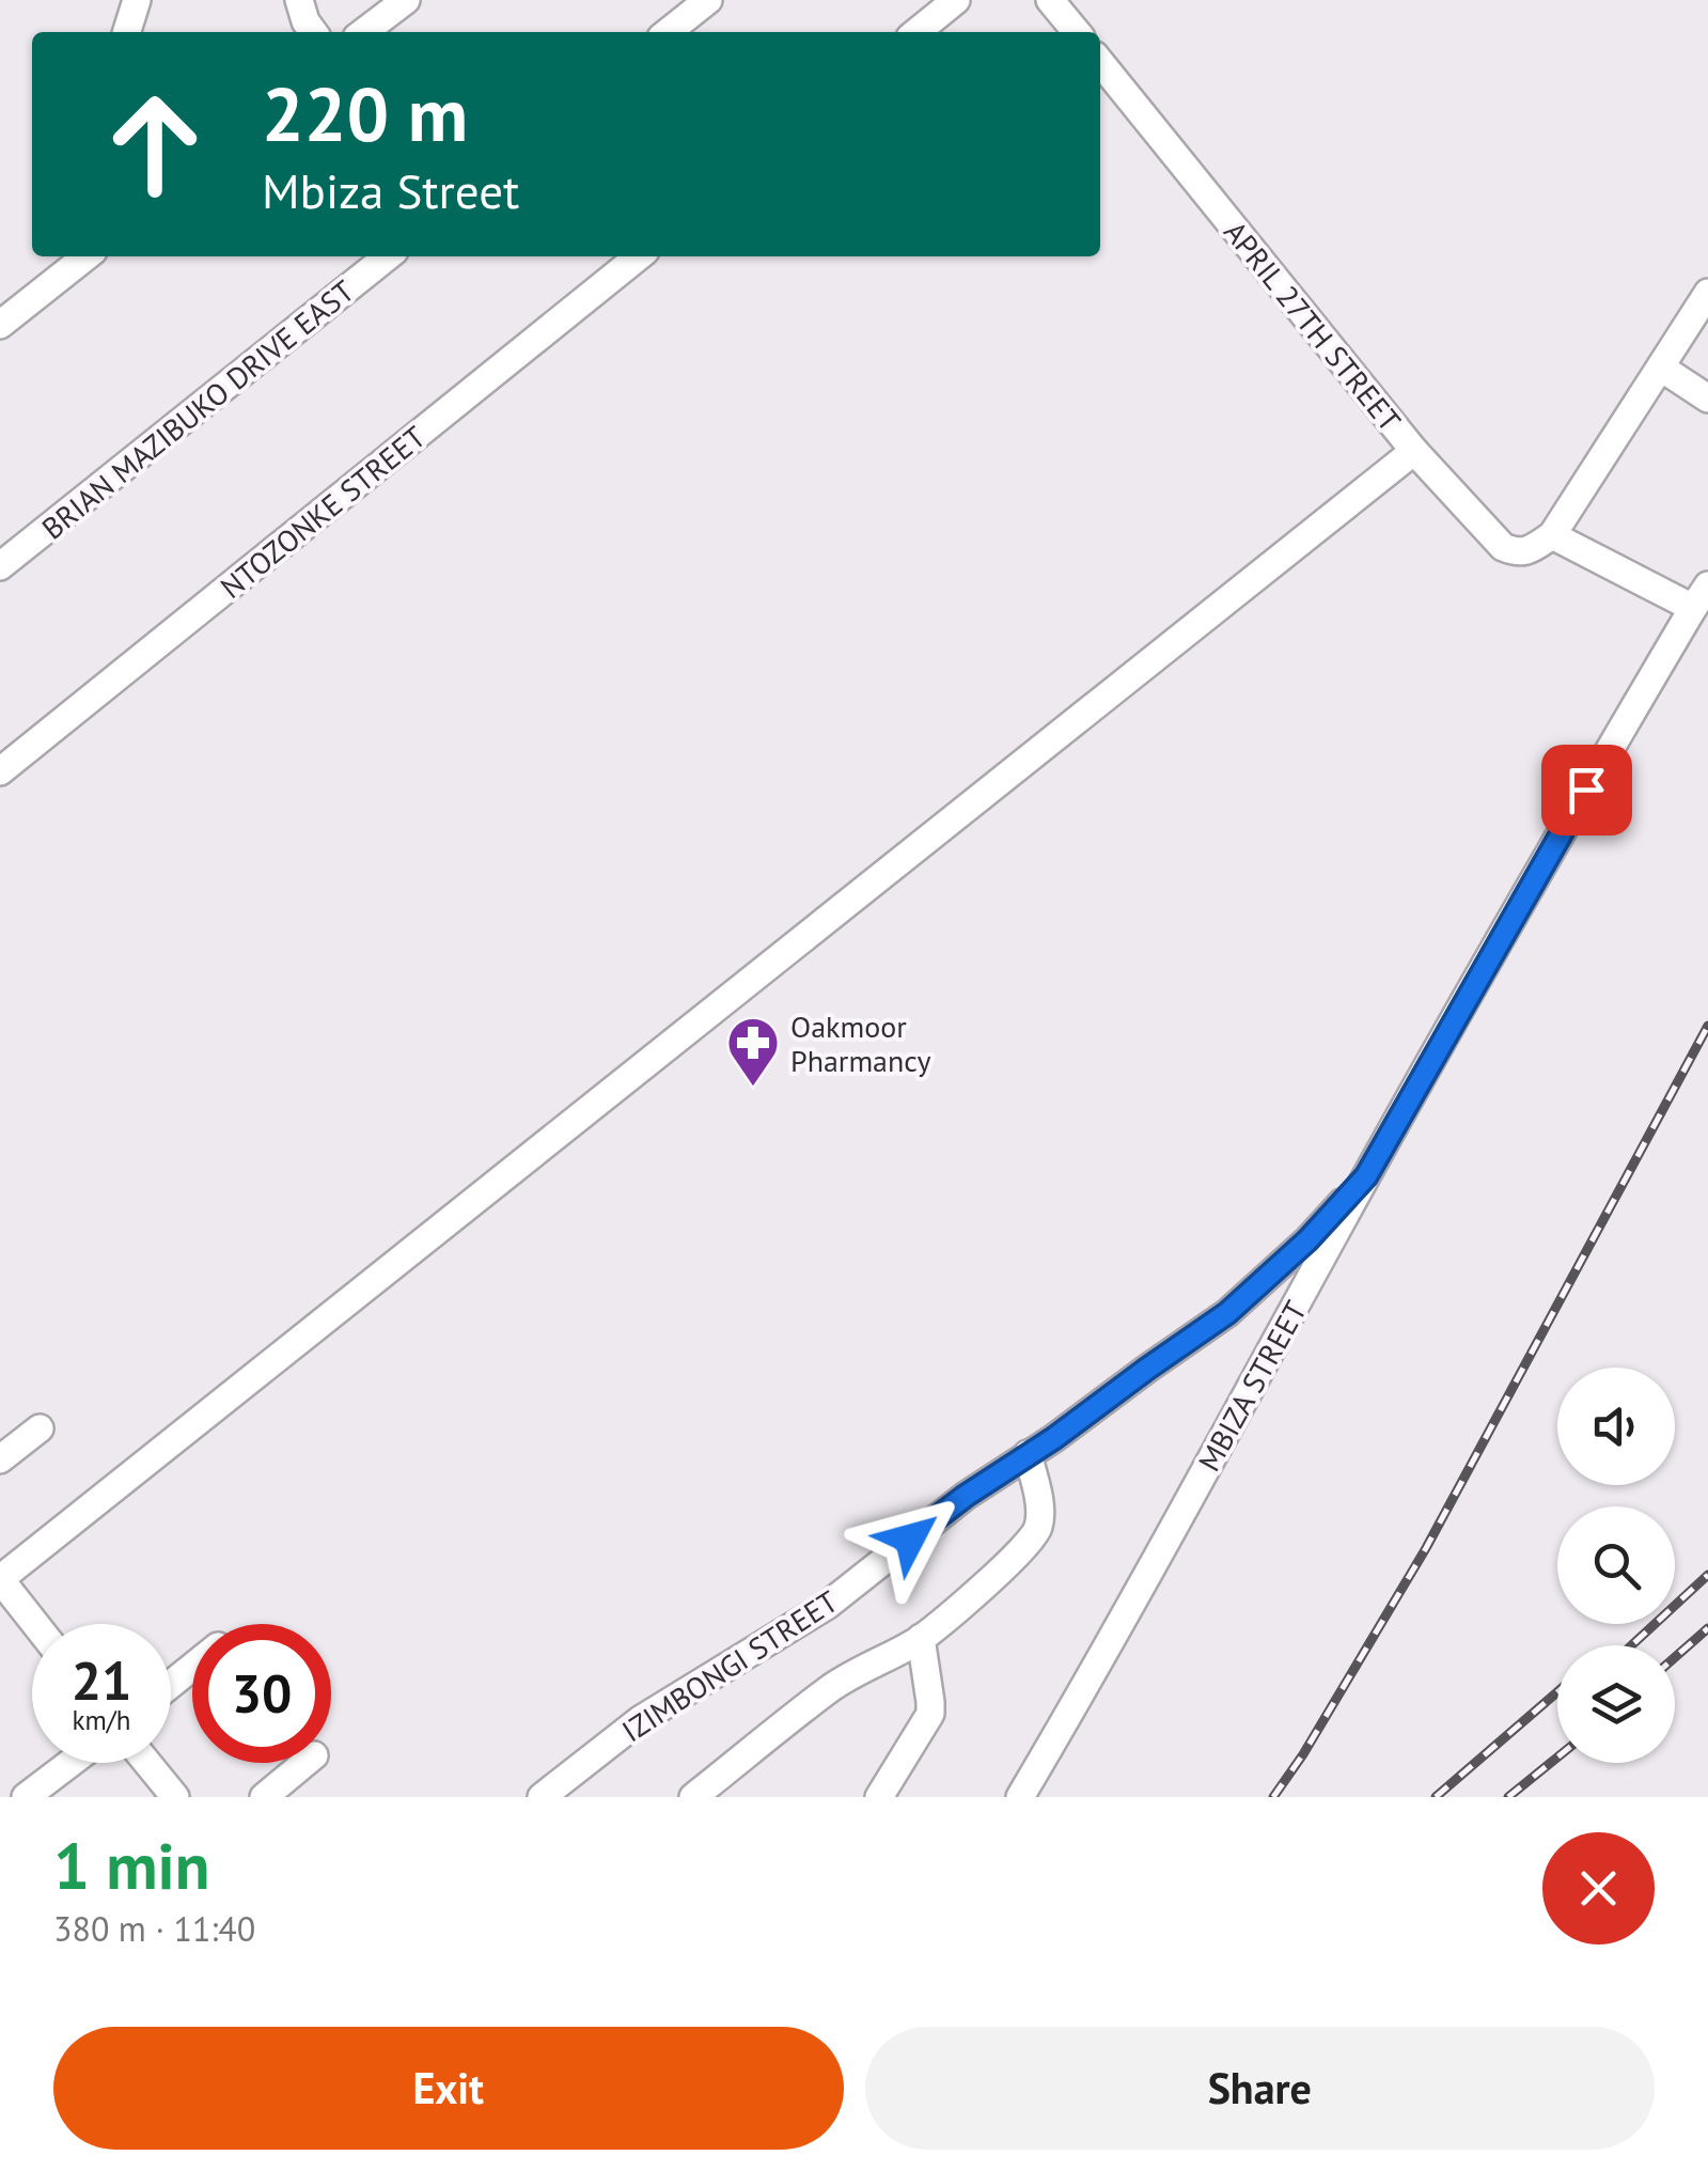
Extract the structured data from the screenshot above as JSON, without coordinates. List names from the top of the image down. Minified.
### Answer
{"streets":{"street":["APRIL 27TH STREET","BRIAN MAZIBUKO DRIVE EAST","NTOZONKE STREET","MBIZA STREET","IZIMBONGI STREET"]},"crossings":[["MBIZA STREET","IZIMBONGI STREET"]],"places":{"pharmacy":["Oakmoor Pharmancy"]},"page":{"turn":["220 m","Mbiza Street"],"speed":"21 km/h","limit":"30","heading":["1 min","380 m · 11:40"],"buttons":["Exit","Share"]}}
